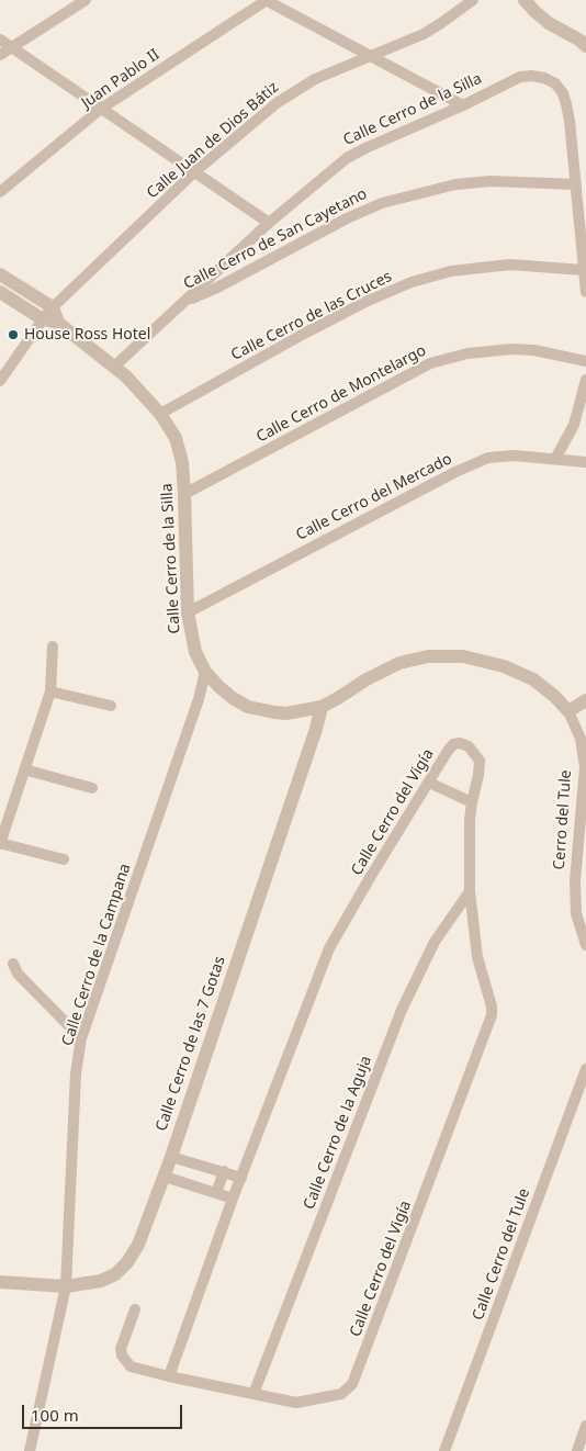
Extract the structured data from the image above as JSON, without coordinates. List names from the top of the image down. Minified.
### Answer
{"streets":{"street":["Juan Pablo II","Calle Cerro de la Silla","Calle Juan de Dios Bátiz","Calle Cerro de San Cayetano","Calle Cerro de las Cruces","Calle Cerro de Montelargo","Calle Cerro del Mercado","Calle Cerro del Vigía","Cerro del Tule","Calle Cerro de la Campana","Calle Cerro de las 7 Gotas","Calle Cerro de la Aguja","Calle Cerro del Tule"]},"crossings":[["Calle Cerro de la Silla","Calle Cerro de San Cayetano"],["Calle Cerro de la Silla","Calle Cerro de las Cruces"],["Calle Cerro de la Silla","Calle Cerro de Montelargo"],["Calle Cerro de la Silla","Calle Cerro del Mercado"],["Calle Cerro de la Silla","Cerro del Tule"],["Calle Cerro de la Silla","Calle Cerro de la Campana"],["Calle Cerro de la Silla","Calle Cerro de las 7 Gotas"],["Calle Cerro del Vigía","Calle Cerro de la Aguja"],["Cerro del Tule","Calle Cerro de las 7 Gotas"],["Calle Cerro de la Campana","Calle Cerro de las 7 Gotas"]],"places":["House Ross Hotel"],"scale_bar":"100 m"}
